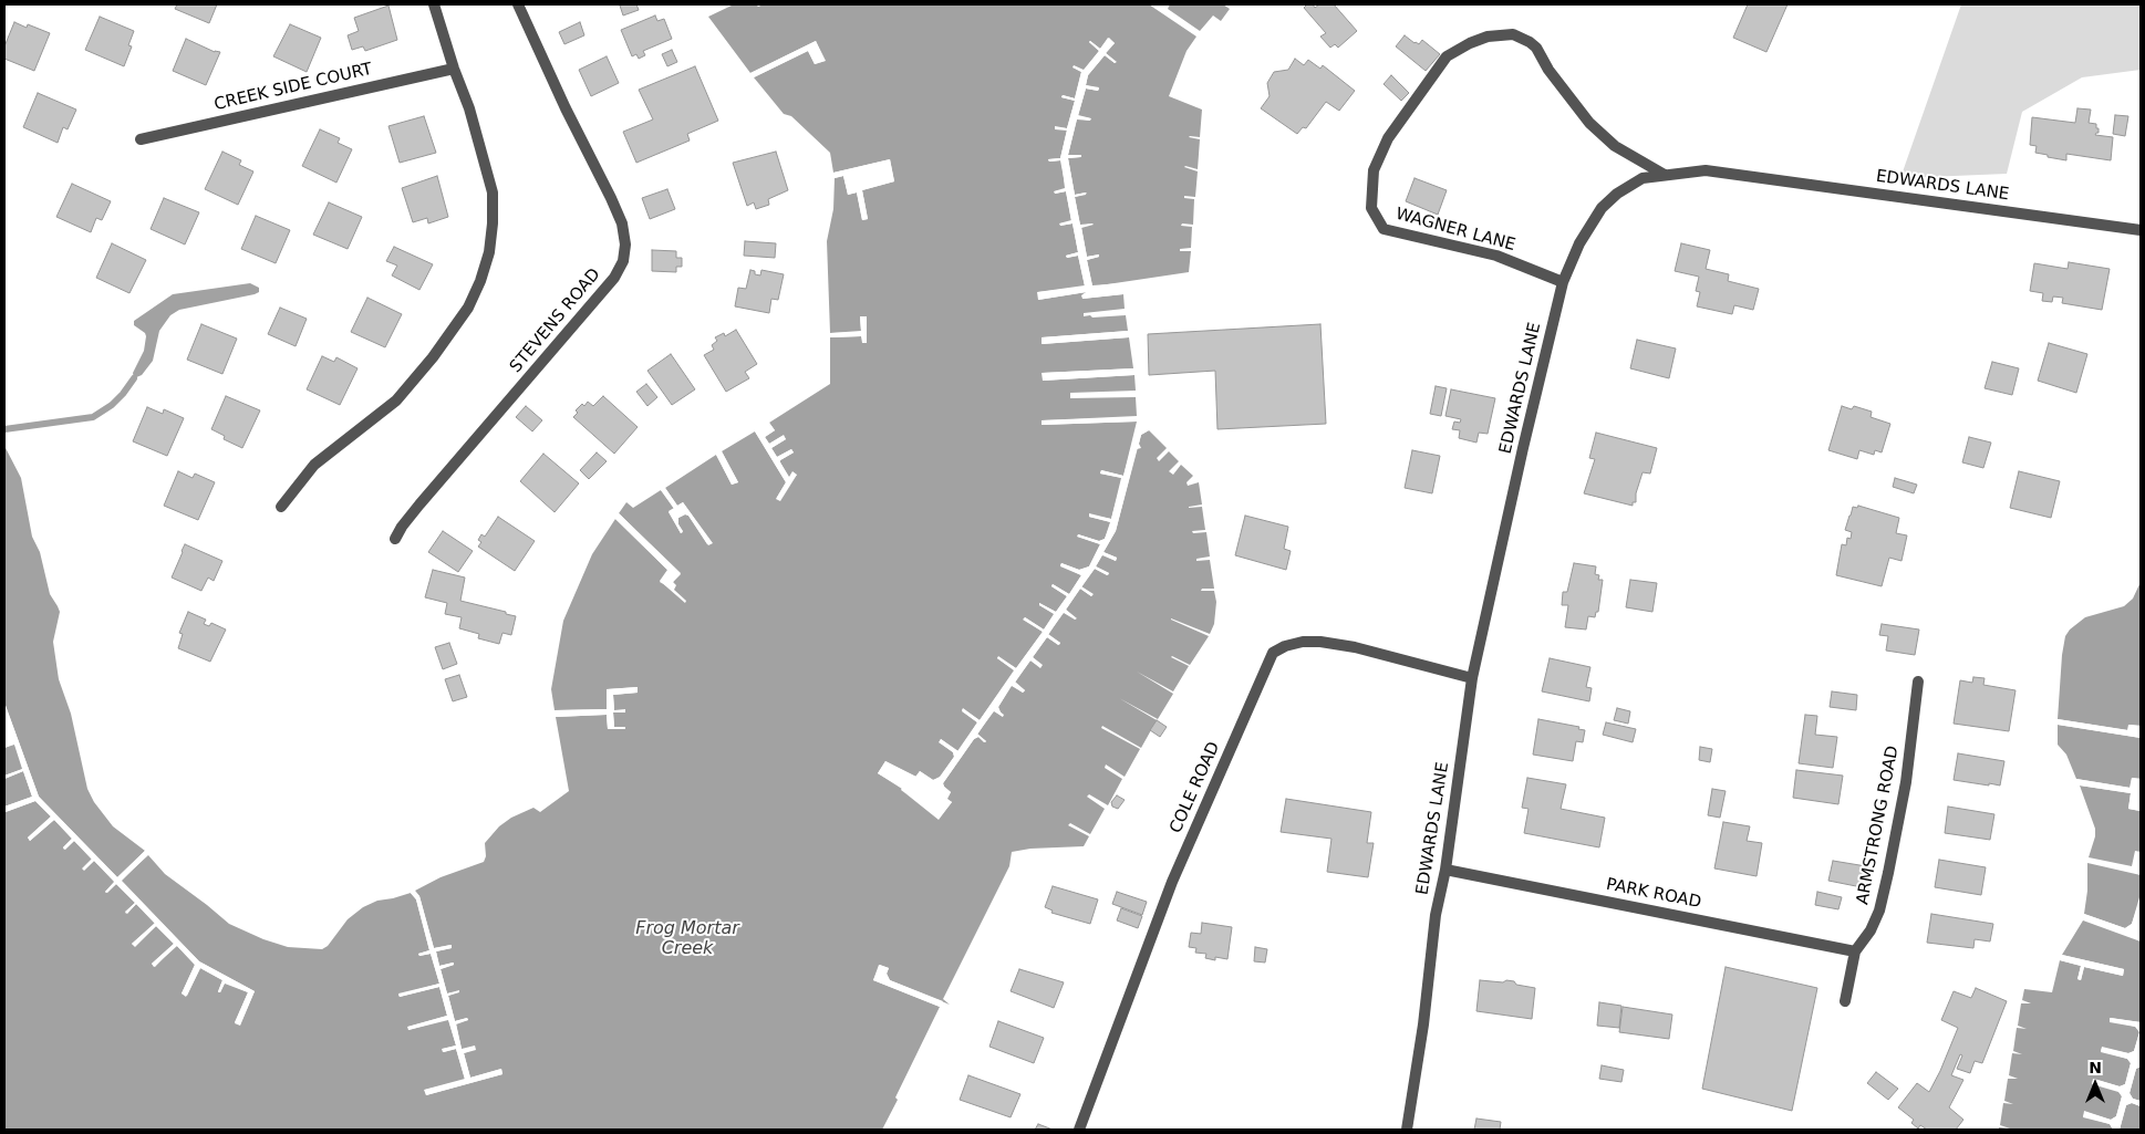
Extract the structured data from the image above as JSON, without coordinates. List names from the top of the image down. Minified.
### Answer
{"streets":{"street":["CREEK SIDE COURT","EDWARDS LANE","WAGNER LANE","STEVENS ROAD","COLE ROAD","ARMSTRONG ROAD","PARK ROAD"]},"crossings":[["EDWARDS LANE","WAGNER LANE"],["EDWARDS LANE","COLE ROAD"],["EDWARDS LANE","PARK ROAD"],["ARMSTRONG ROAD","PARK ROAD"]],"water":["Frog Mortar Creek"],"north":"top"}
